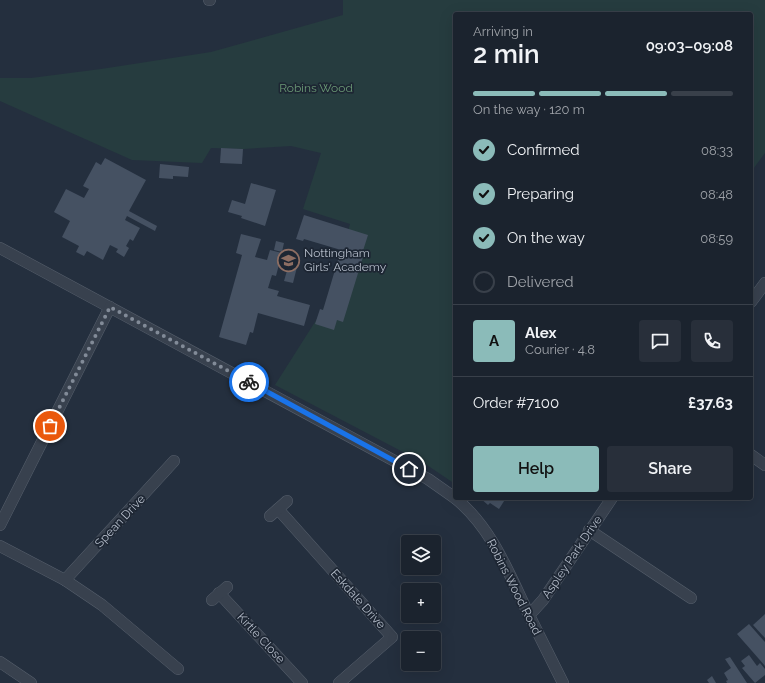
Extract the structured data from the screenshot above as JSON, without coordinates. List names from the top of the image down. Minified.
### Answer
{"streets":{"street":["Spean Drive","Aspley Park Drive","Robins Wood Road","Eskdale Drive","Kirtle Close"]},"crossings":[["Aspley Park Drive","Robins Wood Road"]],"parks":["Robins Wood"],"places":{"school or university":["Nottingham Girls' Academy"]},"page":{"heading":["2 min","Arriving in","09:03–09:08"],"panel":["Alex","Courier · 4.8","Order #7100","£37.63"],"bar":"On the way · 120 m","list":[["Confirmed","08:33"],["Preparing","08:48"],["On the way","08:59"],"Delivered"],"round":"A","buttons":["Help","Share"],"map_buttons":["+","−"]}}
